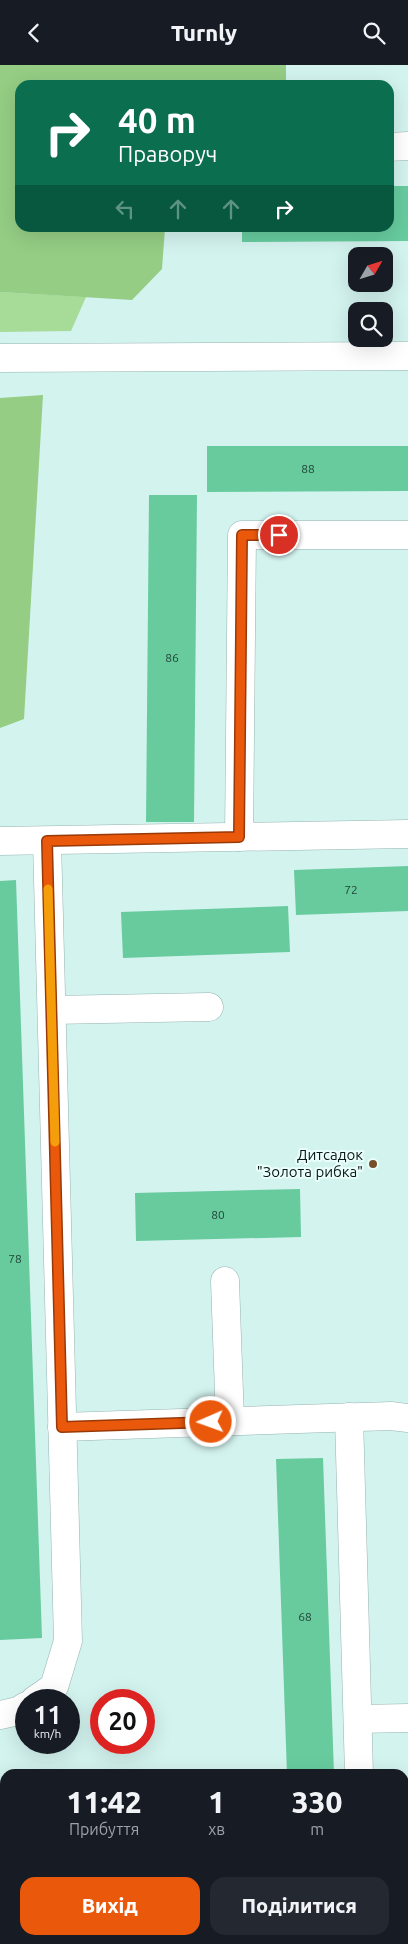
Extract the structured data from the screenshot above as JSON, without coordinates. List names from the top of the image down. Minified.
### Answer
{"places":["Дитсадок \"Золота рибка\""],"house_numbers":["88","86","72","80","78","68"],"north":"top right","page":{"header":"Turnly","turn":["40 m","Праворуч"],"speed":"11 km/h","limit":"20","eta":["11:42","Прибуття","1","хв","330","m"],"buttons":["Вихід","Поділитися"]}}
